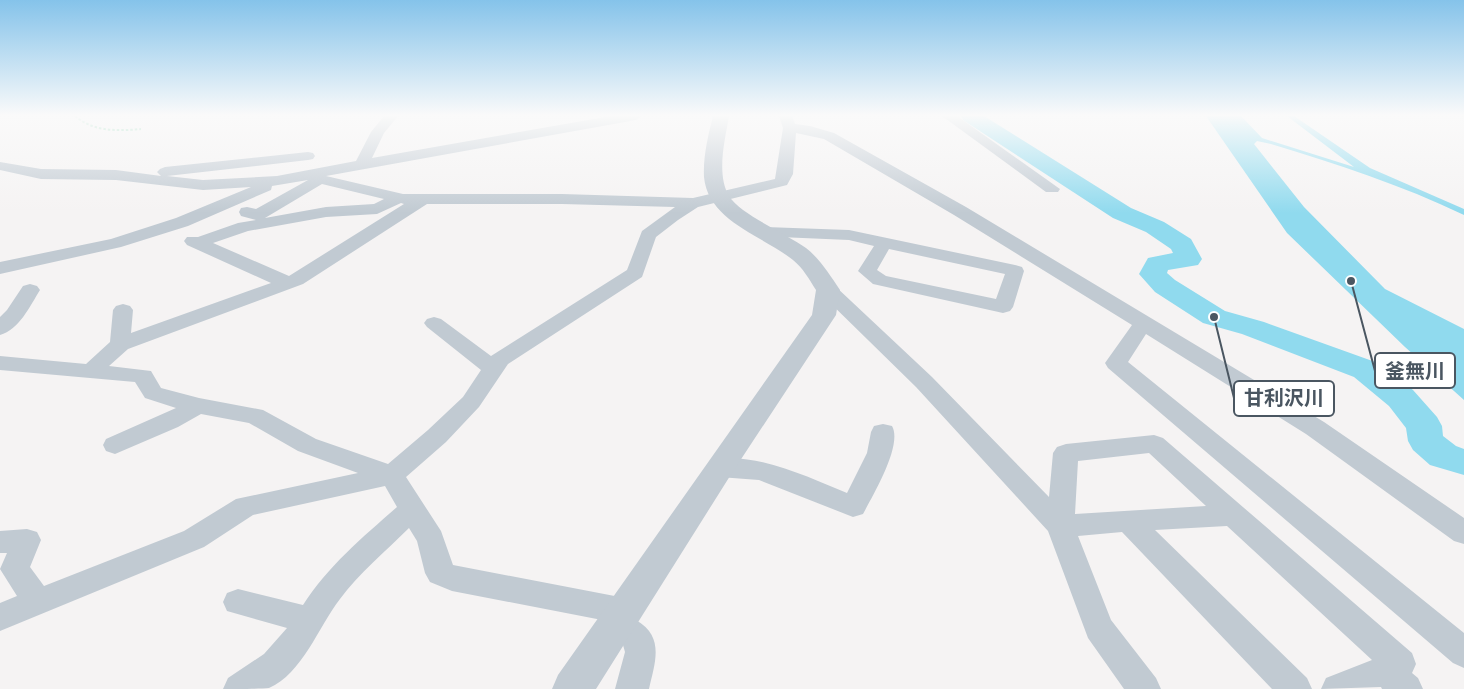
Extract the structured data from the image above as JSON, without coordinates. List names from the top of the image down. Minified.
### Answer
{"places":["釜無川","甘利沢川"]}
